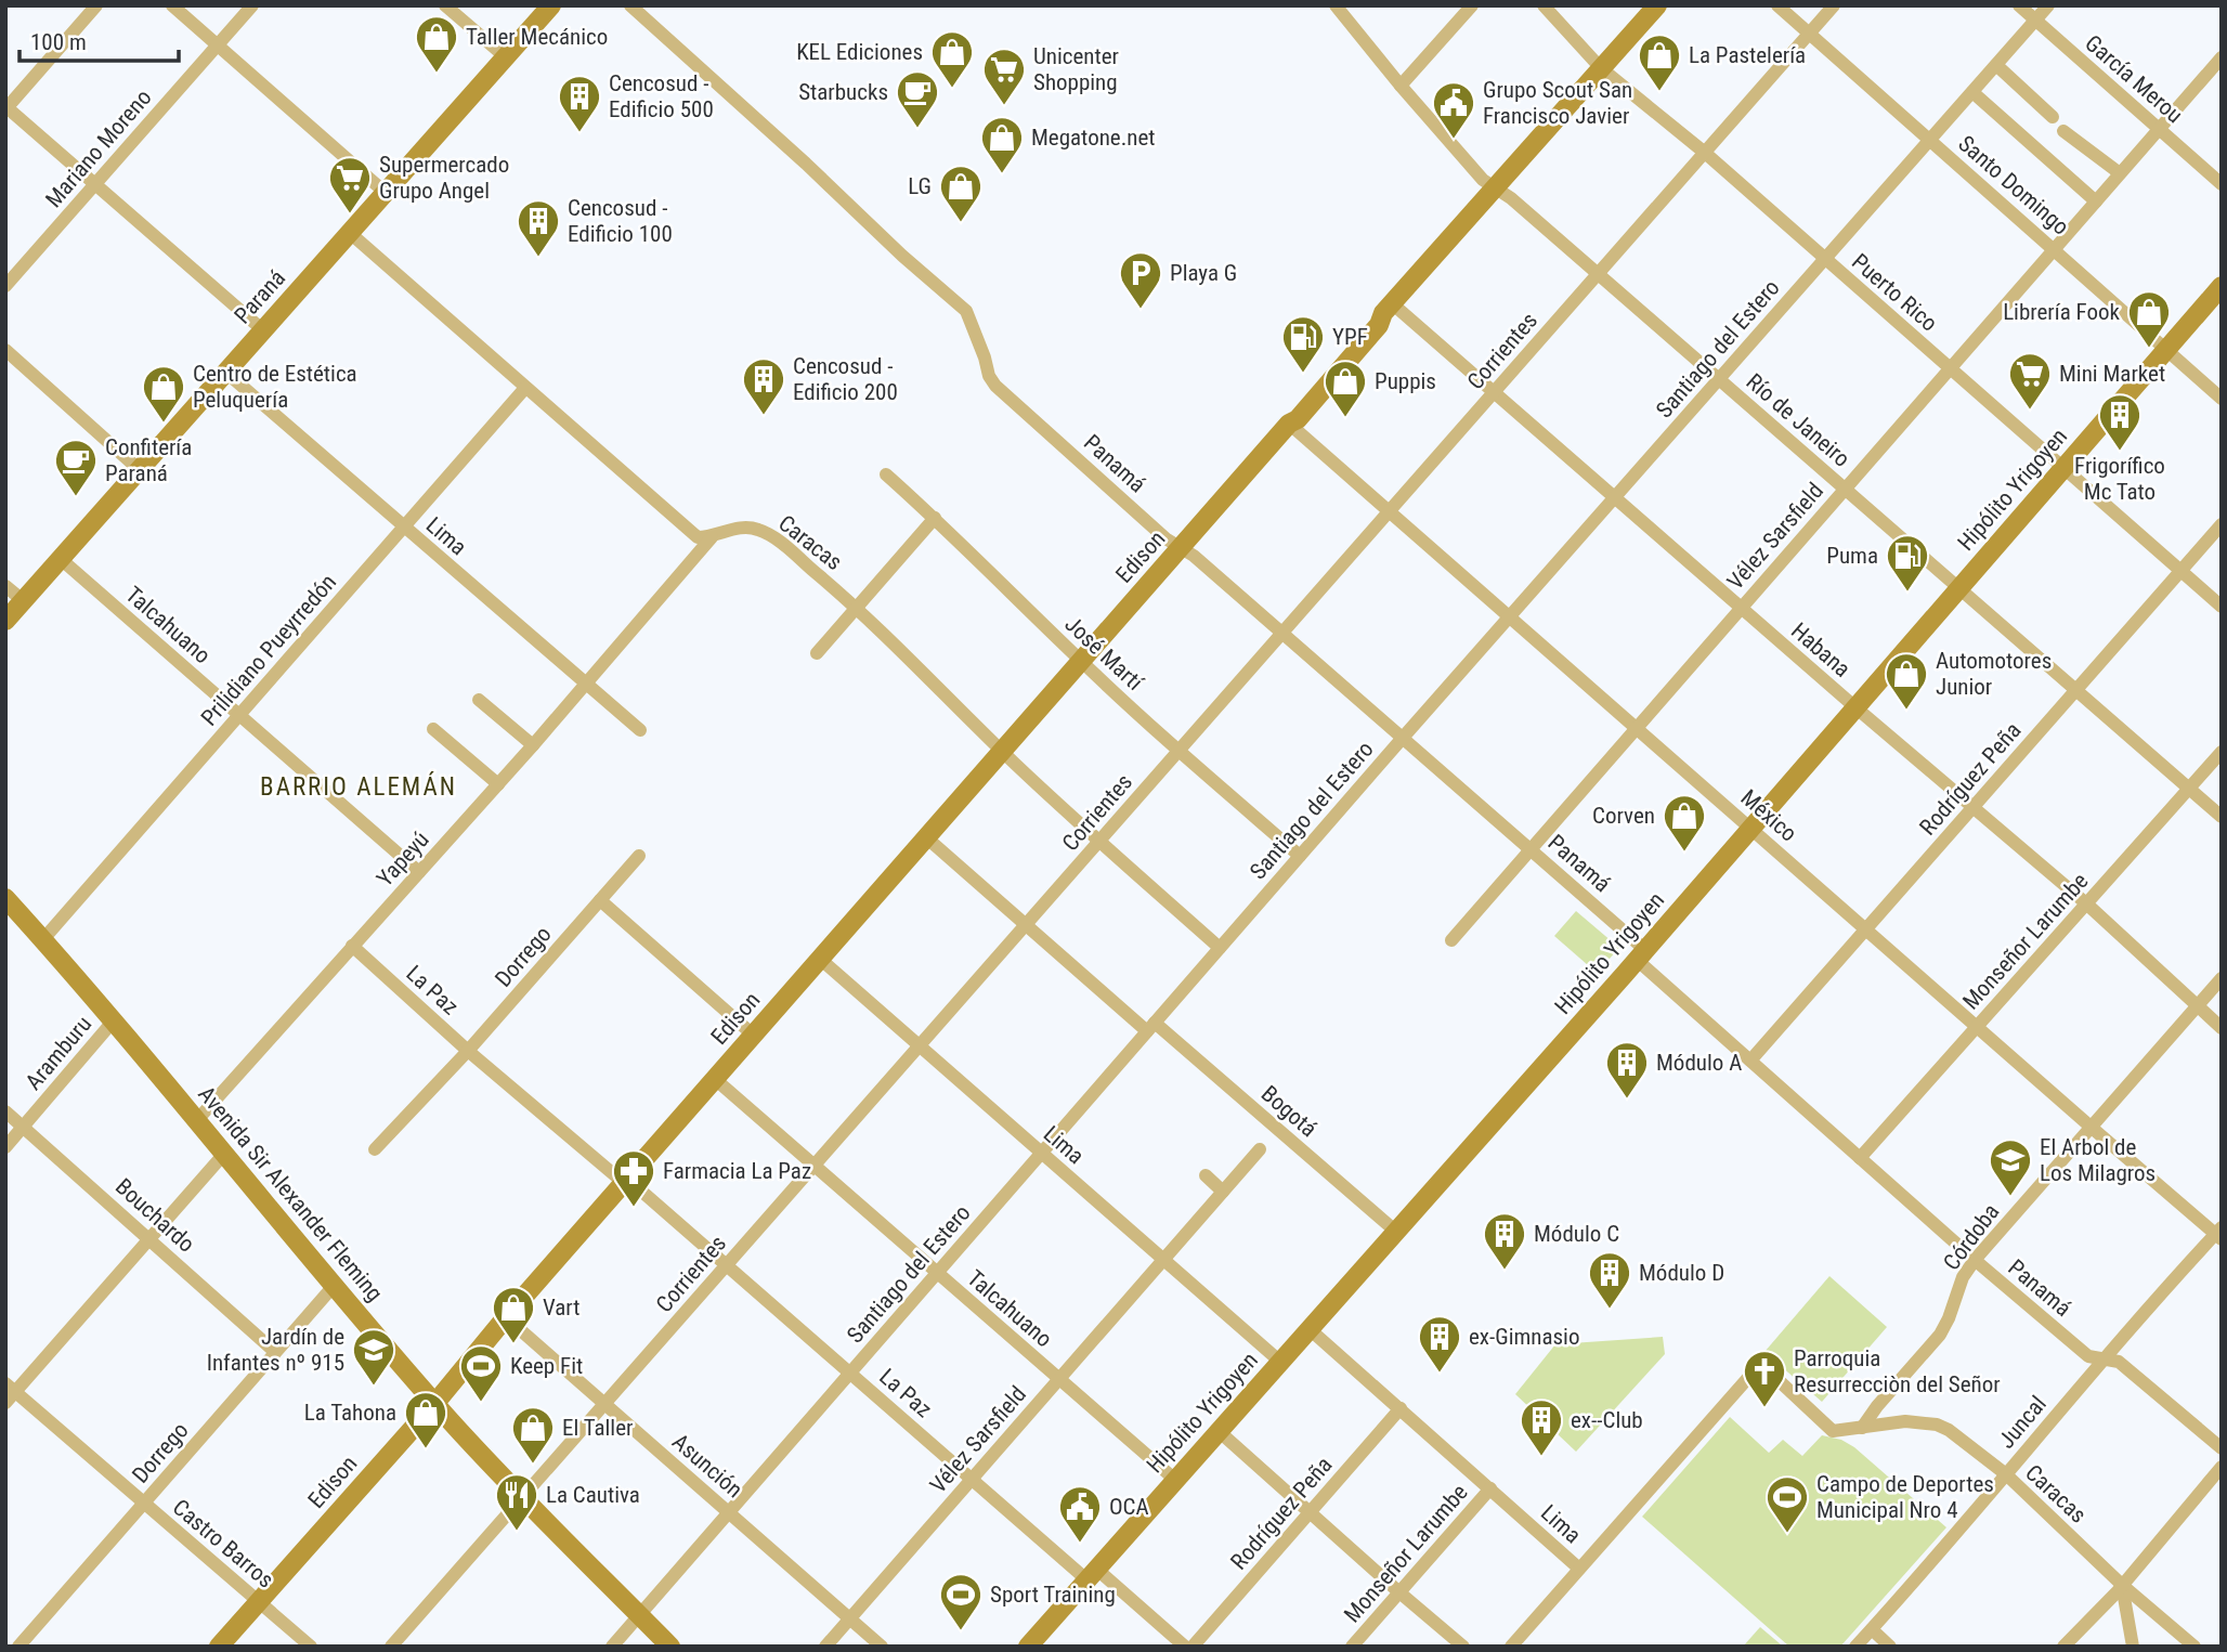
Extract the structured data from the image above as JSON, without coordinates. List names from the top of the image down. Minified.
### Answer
{"streets":{"street":["García Merou","Mariano Moreno","Santo Domingo","Puerto Rico","Paraná","Santiago del Estero","Corrientes","Río de Janeiro","Panamá","Hipólito Yrigoyen","Lima","Vélez Sarsfield","Caracas","Edison","Talcahuano","Prilidiano Pueyrredón","Habana","José Martí","Rodríguez Peña","México","Yapeyú","Monseñor Larumbe","Dorrego","La Paz","Aramburu","Bogotá","Avenida Sir Alexander Fleming","Bouchardo","Córdoba","Juncal","Asunción","Castro Barros"]},"crossings":[["García Merou","Santiago del Estero"],["García Merou","Vélez Sarsfield"],["Santo Domingo","Santiago del Estero"],["Santo Domingo","Corrientes"],["Santo Domingo","Hipólito Yrigoyen"],["Santo Domingo","Vélez Sarsfield"],["Puerto Rico","Santiago del Estero"],["Puerto Rico","Corrientes"],["Puerto Rico","Hipólito Yrigoyen"],["Puerto Rico","Vélez Sarsfield"],["Puerto Rico","Edison"],["Puerto Rico","Rodríguez Peña"],["Paraná","Lima"],["Paraná","Talcahuano"],["Santiago del Estero","Río de Janeiro"],["Santiago del Estero","Panamá"],["Santiago del Estero","Lima"],["Santiago del Estero","Caracas"],["Santiago del Estero","Talcahuano"],["Santiago del Estero","Habana"],["Santiago del Estero","José Martí"],["Santiago del Estero","México"],["Santiago del Estero","La Paz"],["Santiago del Estero","Bogotá"],["Santiago del Estero","Avenida Sir Alexander Fleming"],["Santiago del Estero","Asunción"],["Corrientes","Río de Janeiro"],["Corrientes","Panamá"],["Corrientes","Lima"],["Corrientes","Caracas"],["Corrientes","Talcahuano"],["Corrientes","Habana"],["Corrientes","José Martí"],["Corrientes","México"],["Corrientes","La Paz"],["Corrientes","Bogotá"],["Corrientes","Avenida Sir Alexander Fleming"],["Corrientes","Asunción"],["Río de Janeiro","Hipólito Yrigoyen"],["Río de Janeiro","Vélez Sarsfield"],["Río de Janeiro","Edison"],["Río de Janeiro","Rodríguez Peña"],["Río de Janeiro","Monseñor Larumbe"],["Panamá","Hipólito Yrigoyen"],["Panamá","Vélez Sarsfield"],["Panamá","Edison"],["Panamá","Rodríguez Peña"],["Panamá","Monseñor Larumbe"],["Panamá","Córdoba"],["Panamá","Juncal"],["Hipólito Yrigoyen","Lima"],["Hipólito Yrigoyen","Talcahuano"],["Hipólito Yrigoyen","Habana"],["Hipólito Yrigoyen","México"],["Hipólito Yrigoyen","La Paz"],["Hipólito Yrigoyen","Bogotá"],["Lima","Vélez Sarsfield"],["Lima","Caracas"],["Lima","Edison"],["Lima","Prilidiano Pueyrredón"],["Lima","Rodríguez Peña"],["Lima","Yapeyú"],["Lima","Monseñor Larumbe"],["Vélez Sarsfield","Talcahuano"],["Vélez Sarsfield","Habana"],["Vélez Sarsfield","México"],["Vélez Sarsfield","La Paz"],["Vélez Sarsfield","Asunción"],["Caracas","Edison"],["Caracas","Yapeyú"],["Caracas","Córdoba"],["Caracas","Juncal"],["Edison","Talcahuano"],["Edison","Habana"],["Edison","José Martí"],["Edison","México"],["Edison","La Paz"],["Edison","Bogotá"],["Edison","Avenida Sir Alexander Fleming"],["Edison","Asunción"],["Edison","Castro Barros"],["Talcahuano","Prilidiano Pueyrredón"],["Talcahuano","Yapeyú"],["Prilidiano Pueyrredón","Avenida Sir Alexander Fleming"],["Habana","Rodríguez Peña"],["Habana","Monseñor Larumbe"],["Habana","Córdoba"],["Rodríguez Peña","México"],["México","Monseñor Larumbe"],["México","Córdoba"],["México","Juncal"],["Yapeyú","La Paz"],["Yapeyú","Avenida Sir Alexander Fleming"],["Dorrego","La Paz"],["Dorrego","Avenida Sir Alexander Fleming"],["Dorrego","Bouchardo"],["Dorrego","Castro Barros"],["Aramburu","Avenida Sir Alexander Fleming"],["Aramburu","Bouchardo"]],"districts":["BARRIO ALEMÁN"],"places":{"shop":["Taller Mecánico","KEL Ediciones","La Pastelería","Megatone.net","LG","Librería Fook","Puppis","Centro de Estética Peluquería","Automotores Junior","Corven","Vart","La Tahona","El Taller"],"supermarket":["Unicenter Shopping","Supermercado Grupo Angel","Mini Market"],"cafe":["Starbucks","Confitería Paraná"],"building":["Cencosud - Edificio 500","Cencosud - Edificio 100","Cencosud - Edificio 200","Frigorífico Mc Tato","Módulo A","Módulo C","Módulo D","ex-Gimnasio","ex--Club"],"public building":["Grupo Scout San Francisco Javier","OCA"],"parking":["Playa G"],"fuel station":["YPF","Puma"],"school or university":["El Arbol de Los Milagros","Jardín de Infantes nº 915"],"pharmacy":["Farmacia La Paz"],"sports":["Keep Fit","Campo de Deportes Municipal Nro 4","Sport Training"],"church":["Parroquia Resurrecciòn del Señor"],"restaurant":["La Cautiva"]},"scale_bar":"100 m"}
